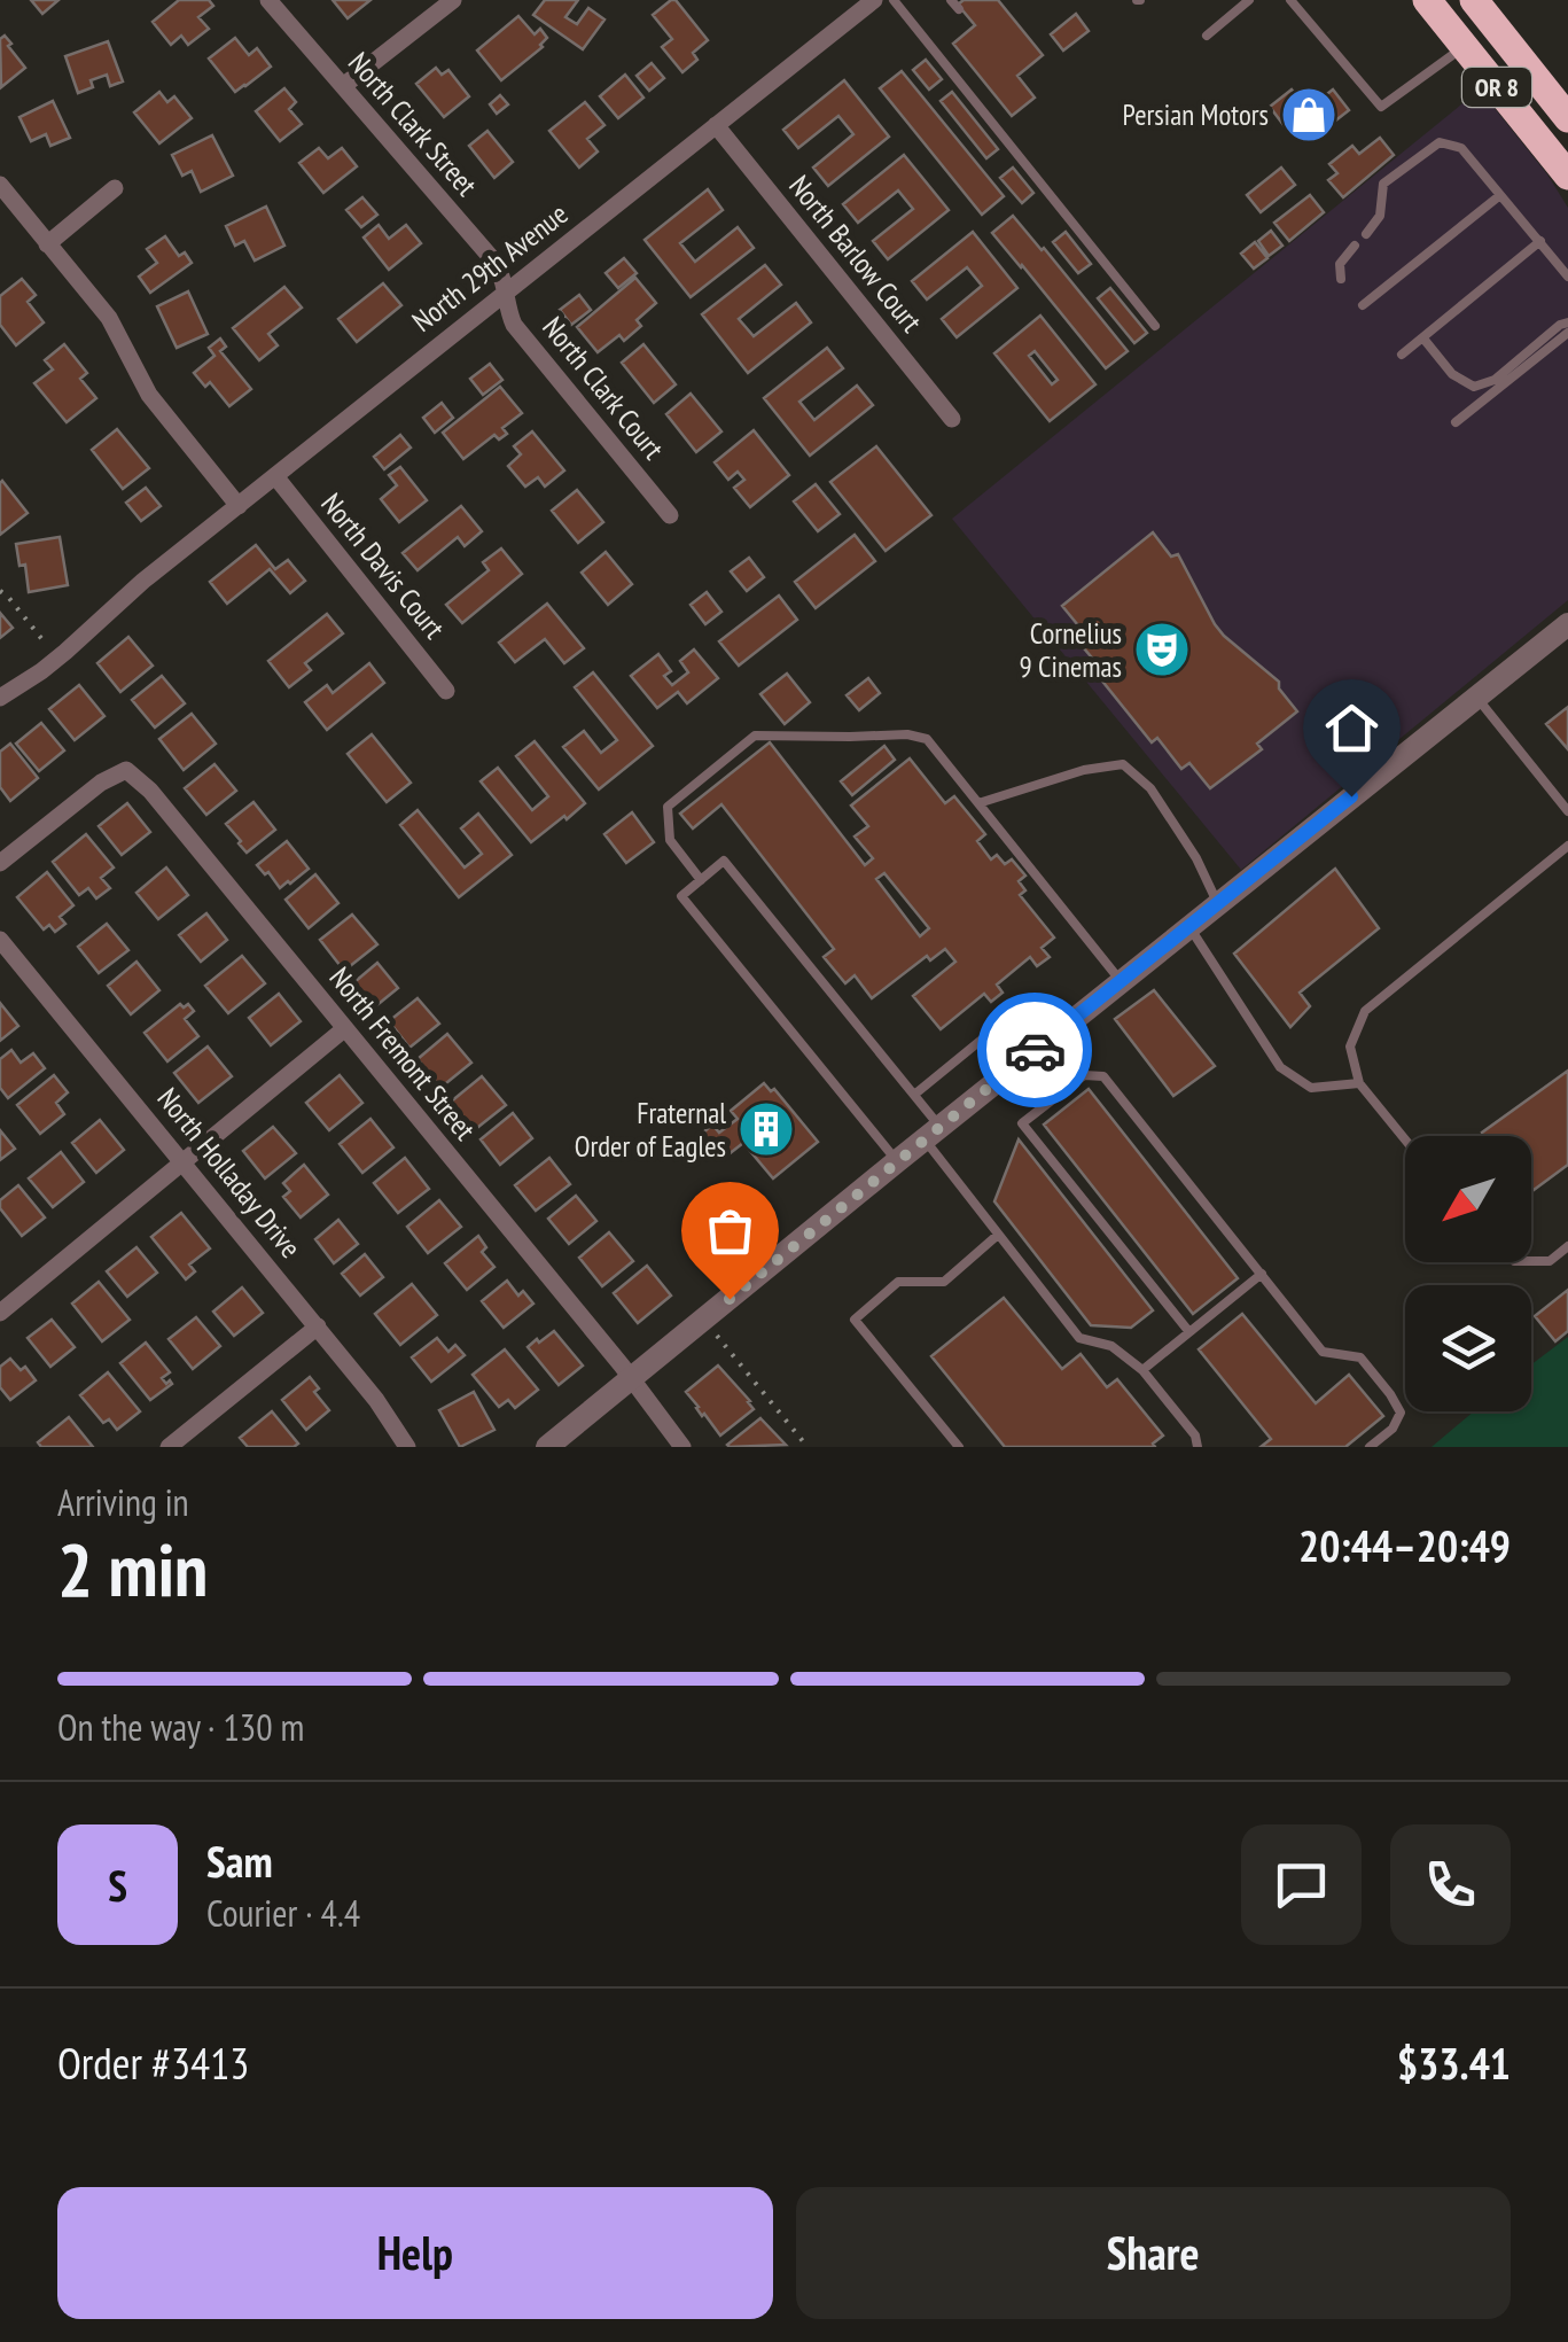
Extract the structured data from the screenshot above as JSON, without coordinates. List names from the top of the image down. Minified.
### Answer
{"streets":{"highway":["OR 8"],"street":["North Clark Street","North Barlow Court","North 29th Avenue","North Clark Court","North Davis Court","North Fremont Street","North Holladay Drive"]},"crossings":[["North Clark Street","North 29th Avenue"],["North Clark Street","North Clark Court"],["North Barlow Court","North 29th Avenue"],["North 29th Avenue","North Clark Court"],["North 29th Avenue","North Davis Court"]],"places":{"shop":["Persian Motors"],"theatre":["Cornelius 9 Cinemas"],"building":["Fraternal Order of Eagles"]},"north":"bottom left","page":{"heading":["2 min","Arriving in","20:44–20:49"],"panel":["Sam","Courier · 4.4","Order #3413","$33.41"],"bar":"On the way · 130 m","round":"S","buttons":["Help","Share"]}}
